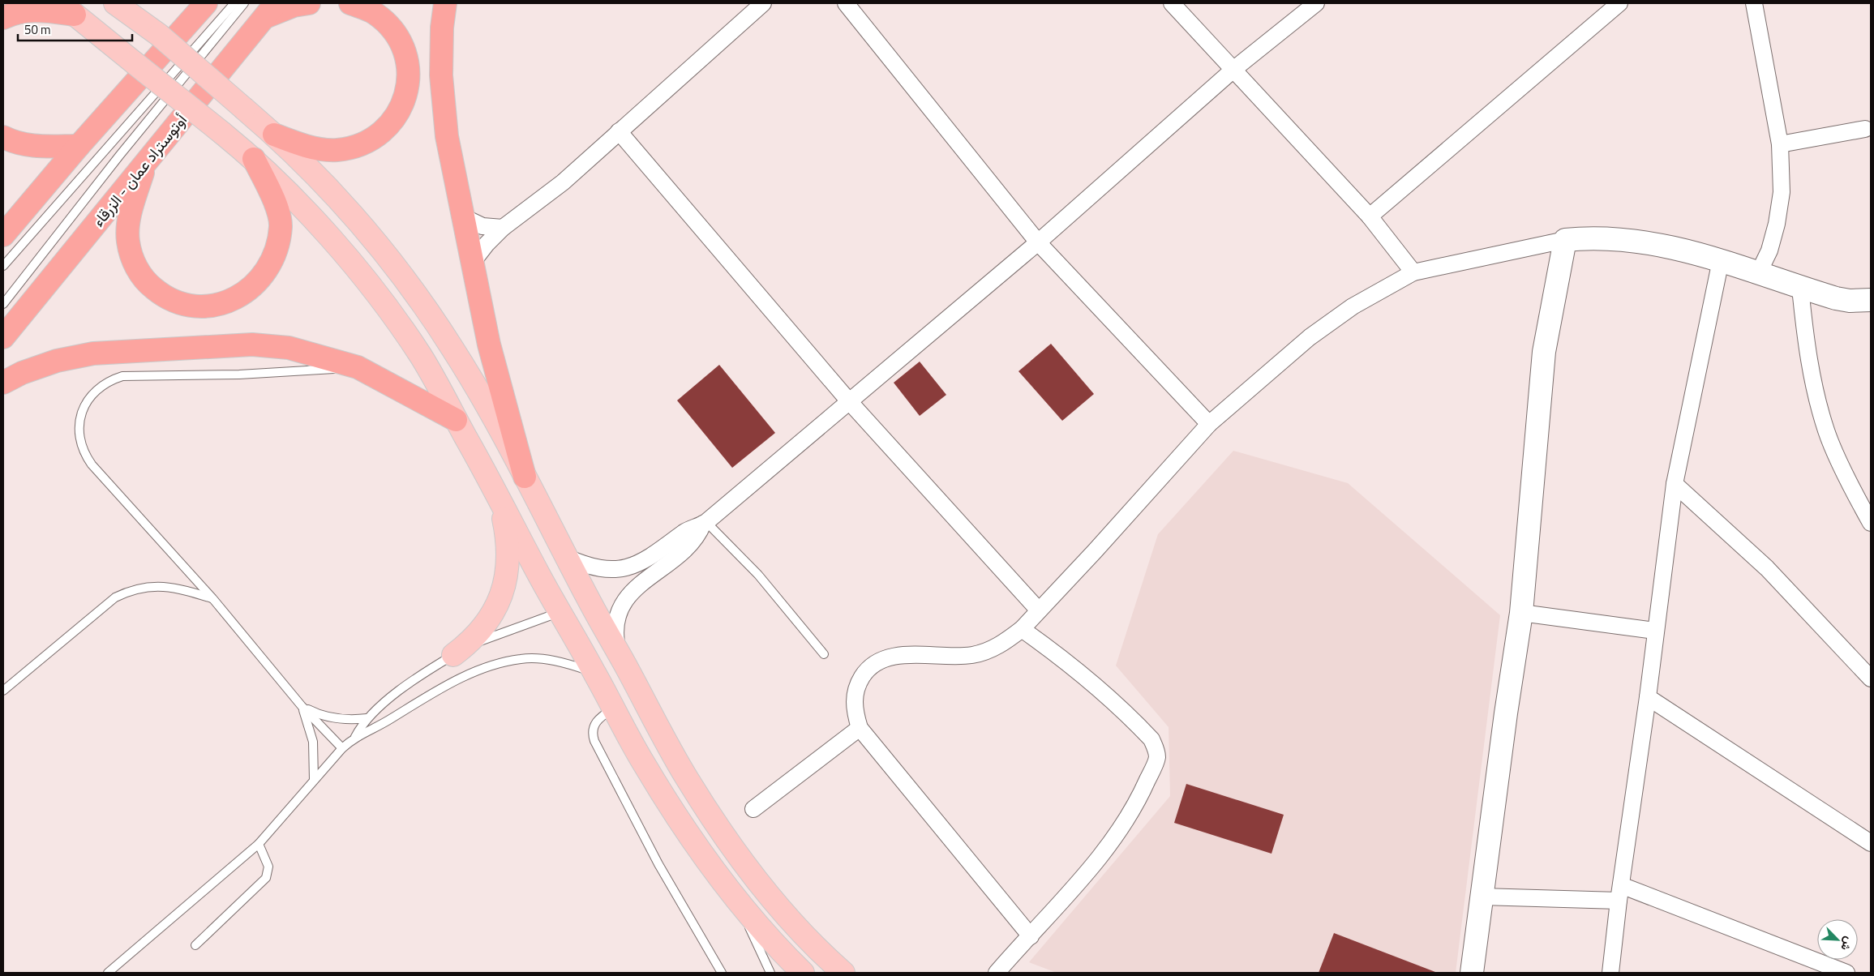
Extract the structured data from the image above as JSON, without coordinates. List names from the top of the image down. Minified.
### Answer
{"streets":{"highway":["أوتوستراد عمان - الزرقاء"]},"scale_bar":"50 m","north":"bottom right"}
